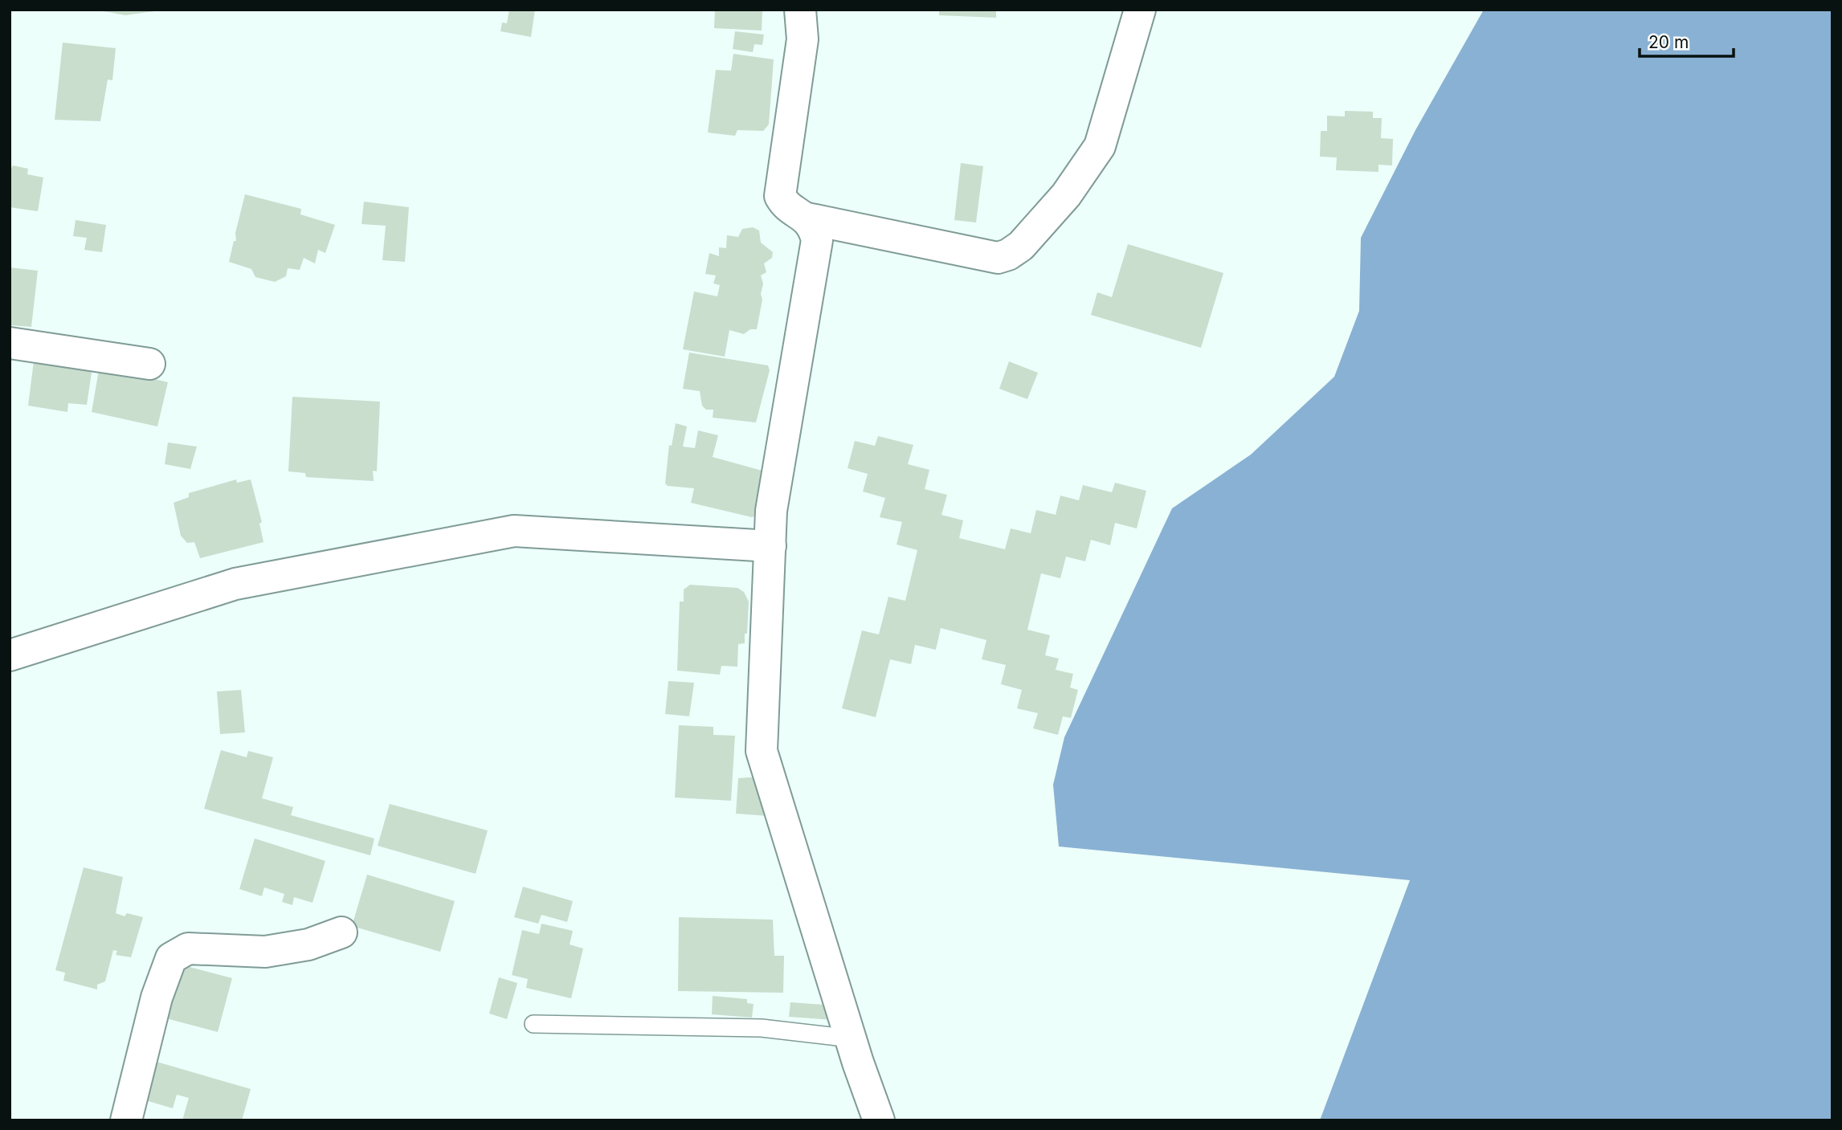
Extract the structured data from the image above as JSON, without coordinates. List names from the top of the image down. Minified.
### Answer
{"scale_bar":"20 m"}
